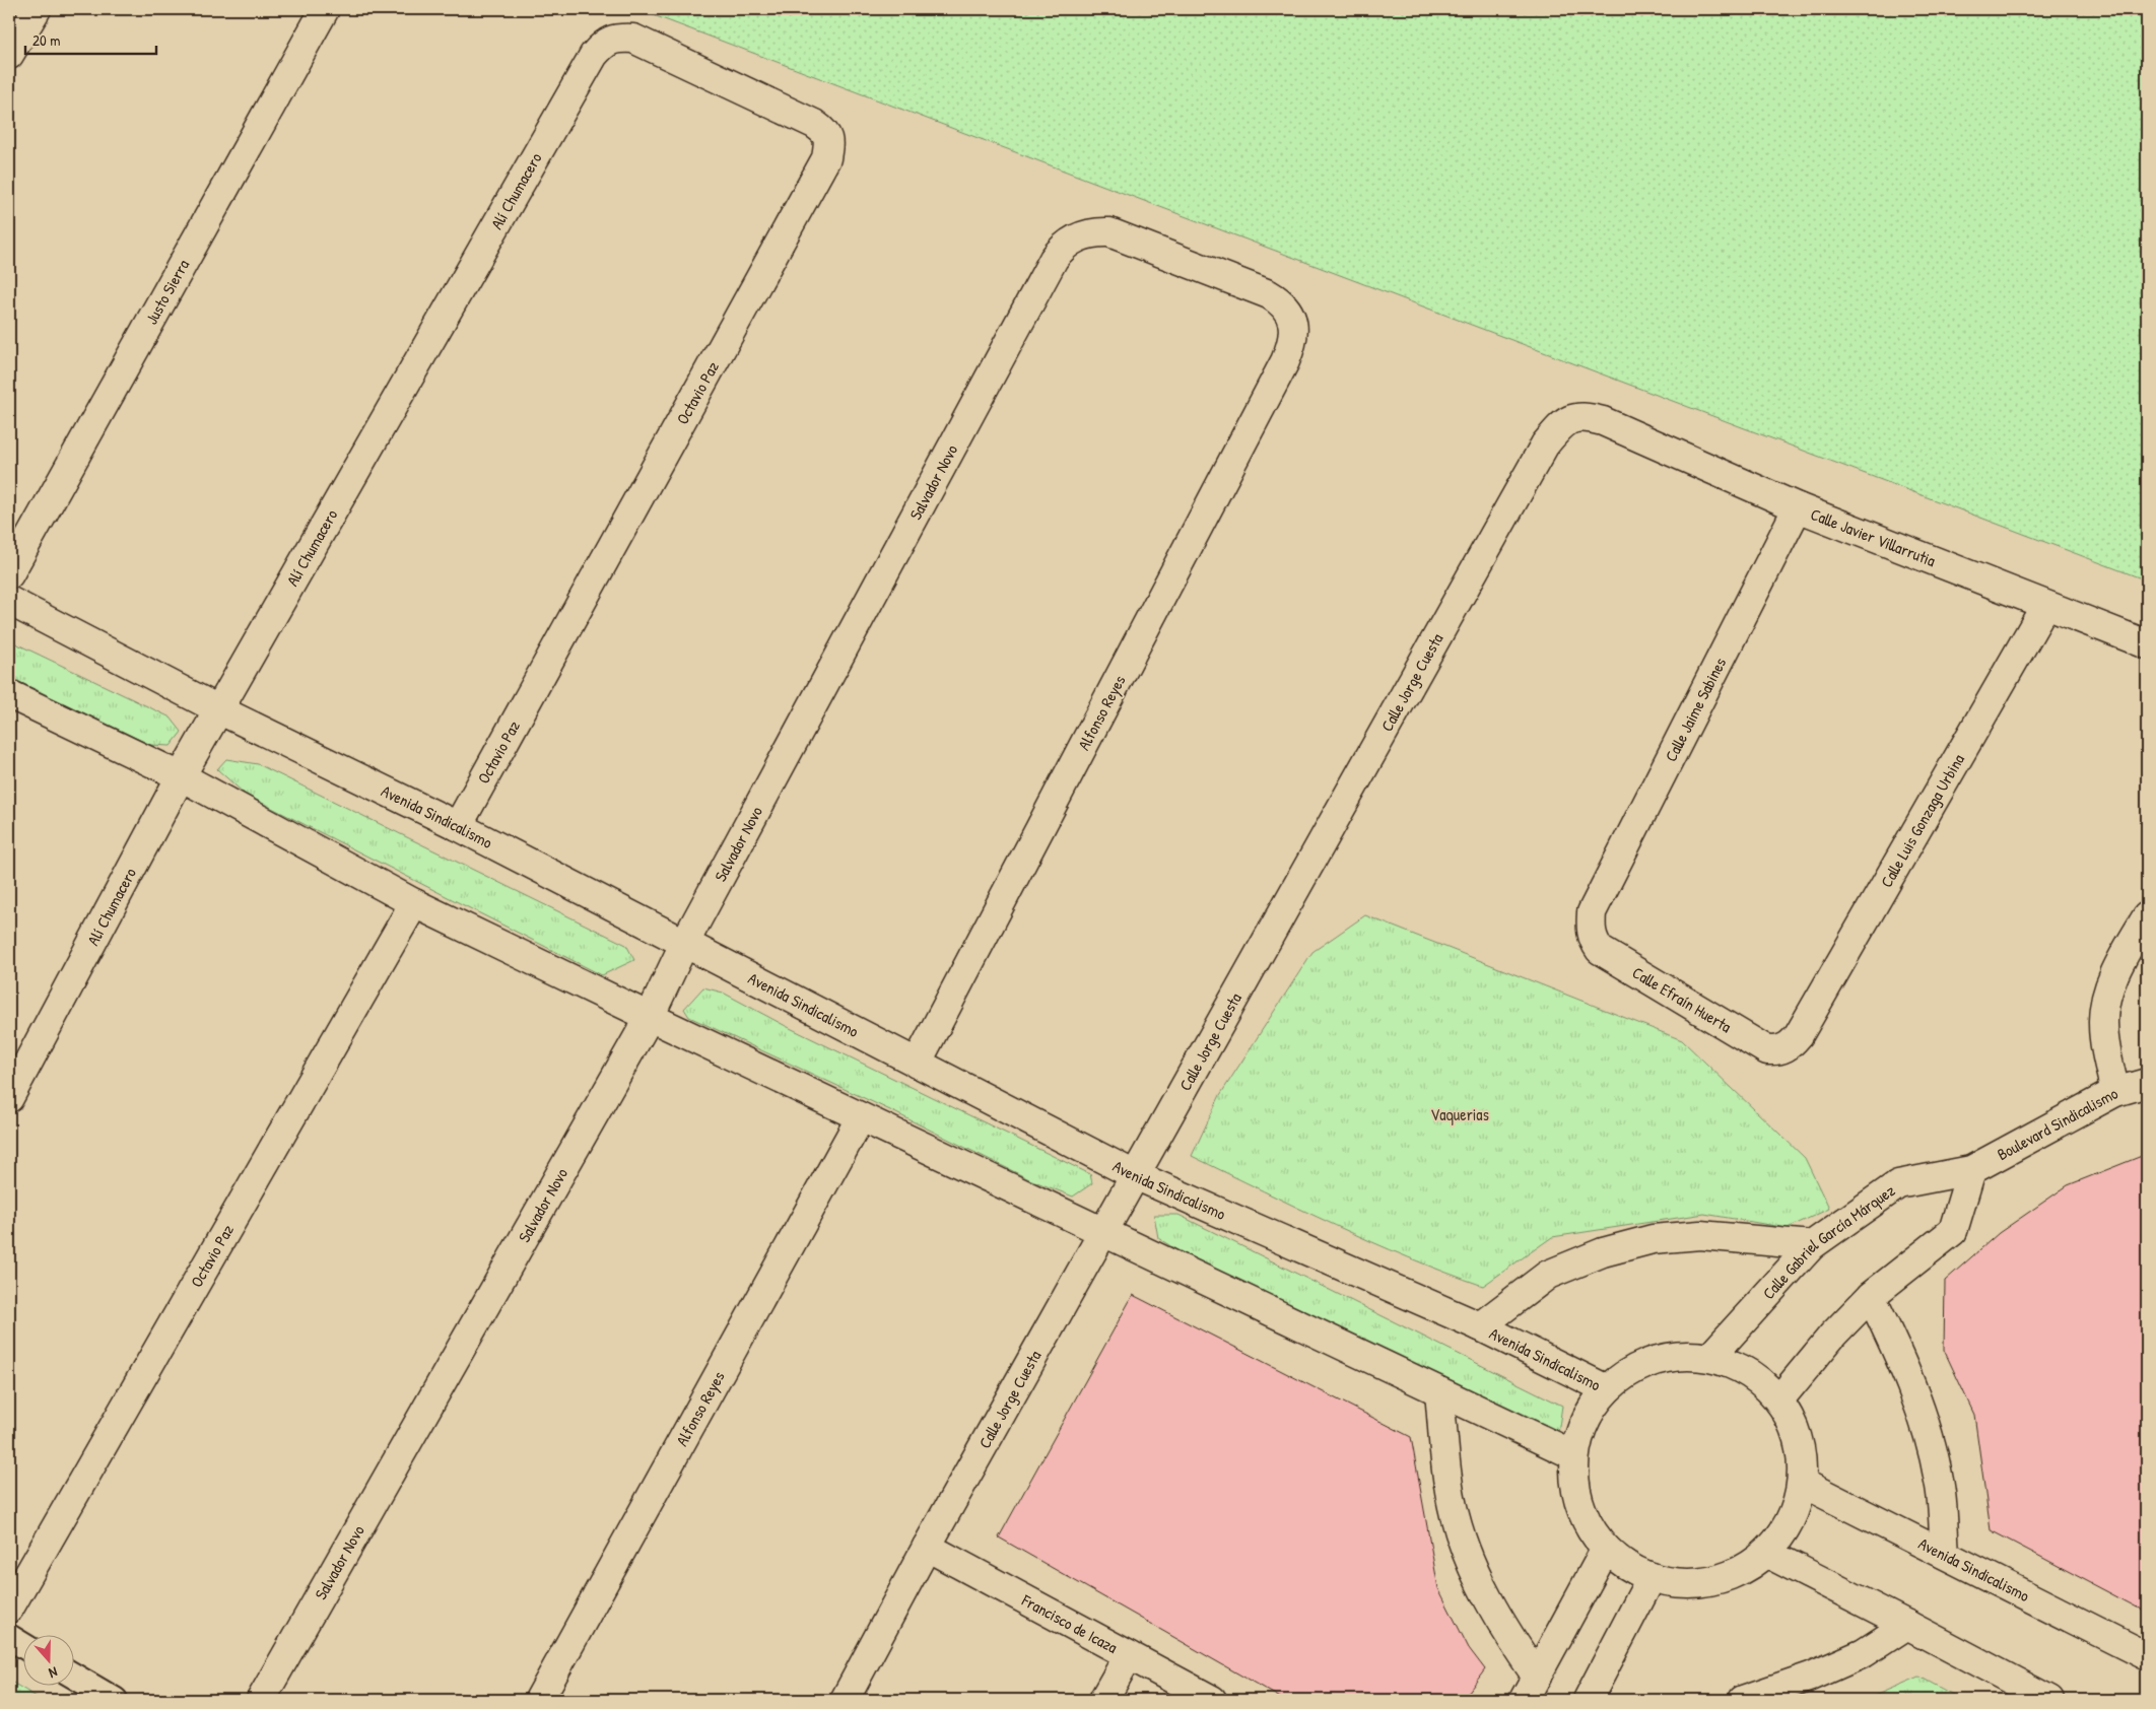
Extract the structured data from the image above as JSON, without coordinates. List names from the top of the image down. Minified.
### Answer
{"streets":{"street":["Alí Chumacero","Justo Sierra","Octavio Paz","Salvador Novo","Calle Javier Villarrutia","Calle Jorge Cuesta","Calle Jaime Sabines","Alfonso Reyes","Avenida Sindicalismo","Calle Luis Gonzaga Urbina","Calle Efraín Huerta","Boulevard Sindicalismo","Calle Gabriel García Márquez","Francisco de Icaza"]},"crossings":[["Alí Chumacero","Octavio Paz"],["Alí Chumacero","Avenida Sindicalismo"],["Octavio Paz","Avenida Sindicalismo"],["Salvador Novo","Alfonso Reyes"],["Salvador Novo","Avenida Sindicalismo"],["Calle Javier Villarrutia","Calle Jorge Cuesta"],["Calle Javier Villarrutia","Calle Jaime Sabines"],["Calle Javier Villarrutia","Calle Luis Gonzaga Urbina"],["Calle Jorge Cuesta","Avenida Sindicalismo"],["Calle Jorge Cuesta","Francisco de Icaza"],["Calle Jaime Sabines","Calle Efraín Huerta"],["Alfonso Reyes","Avenida Sindicalismo"],["Calle Luis Gonzaga Urbina","Calle Efraín Huerta"],["Boulevard Sindicalismo","Calle Gabriel García Márquez"]],"parks":["Vaquerias"],"scale_bar":"20 m","north":"bottom"}
